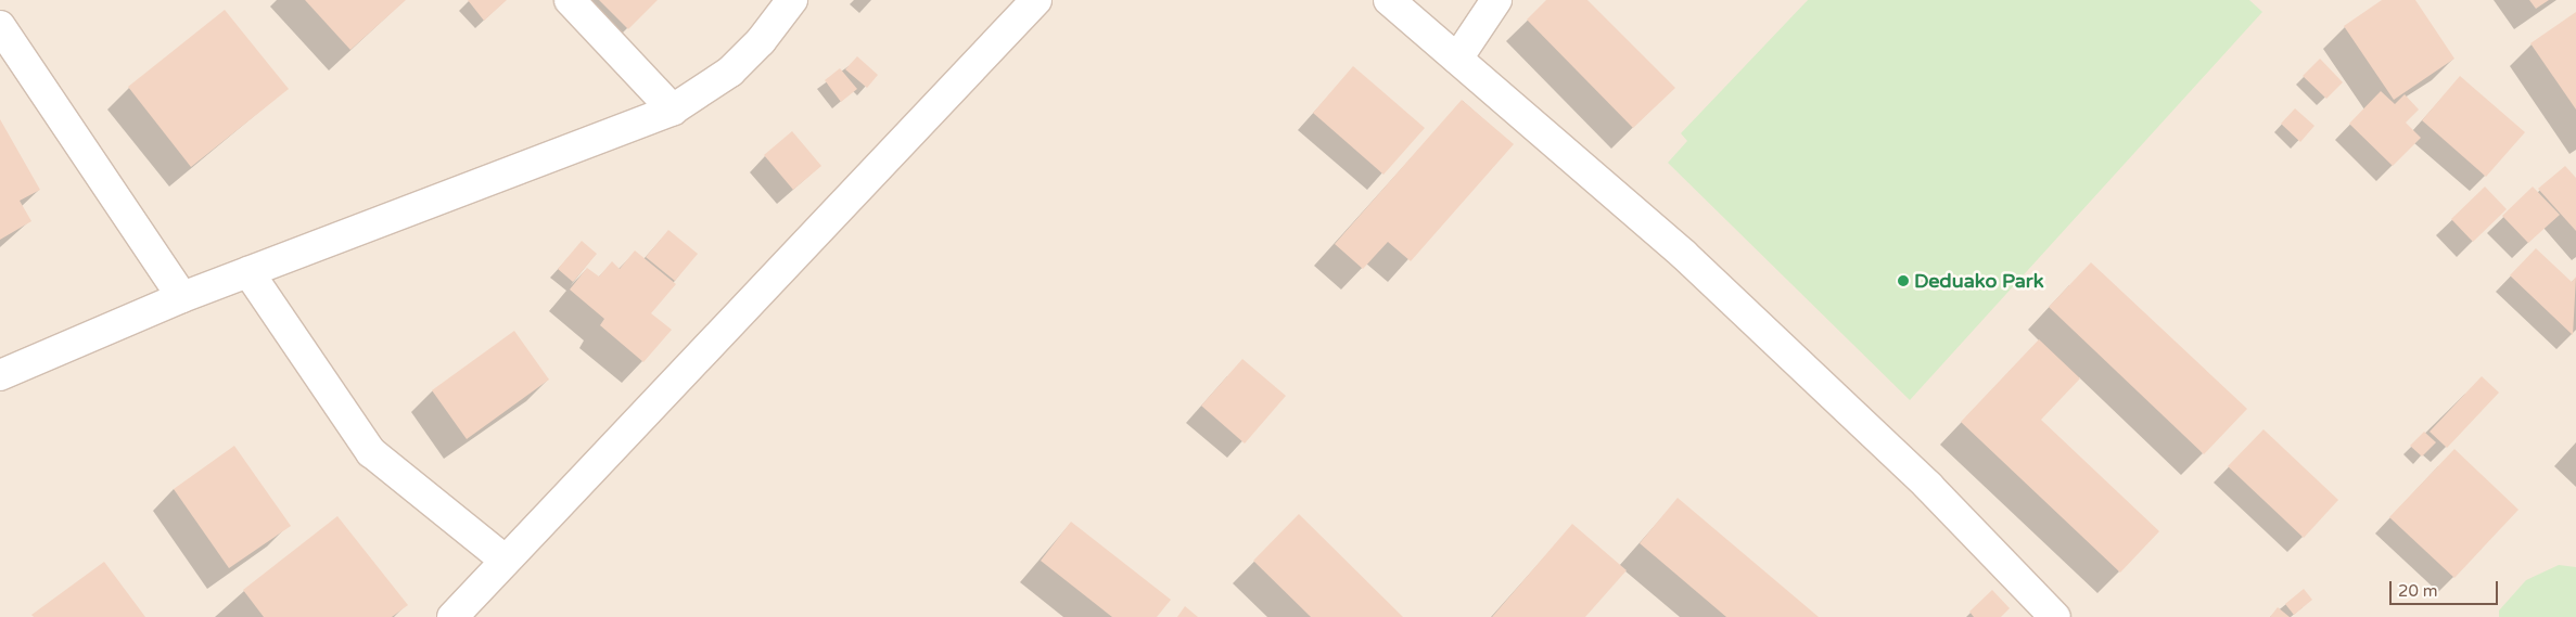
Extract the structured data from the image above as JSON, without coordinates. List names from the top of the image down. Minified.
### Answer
{"places":["Deduako Park"],"scale_bar":"20 m"}
